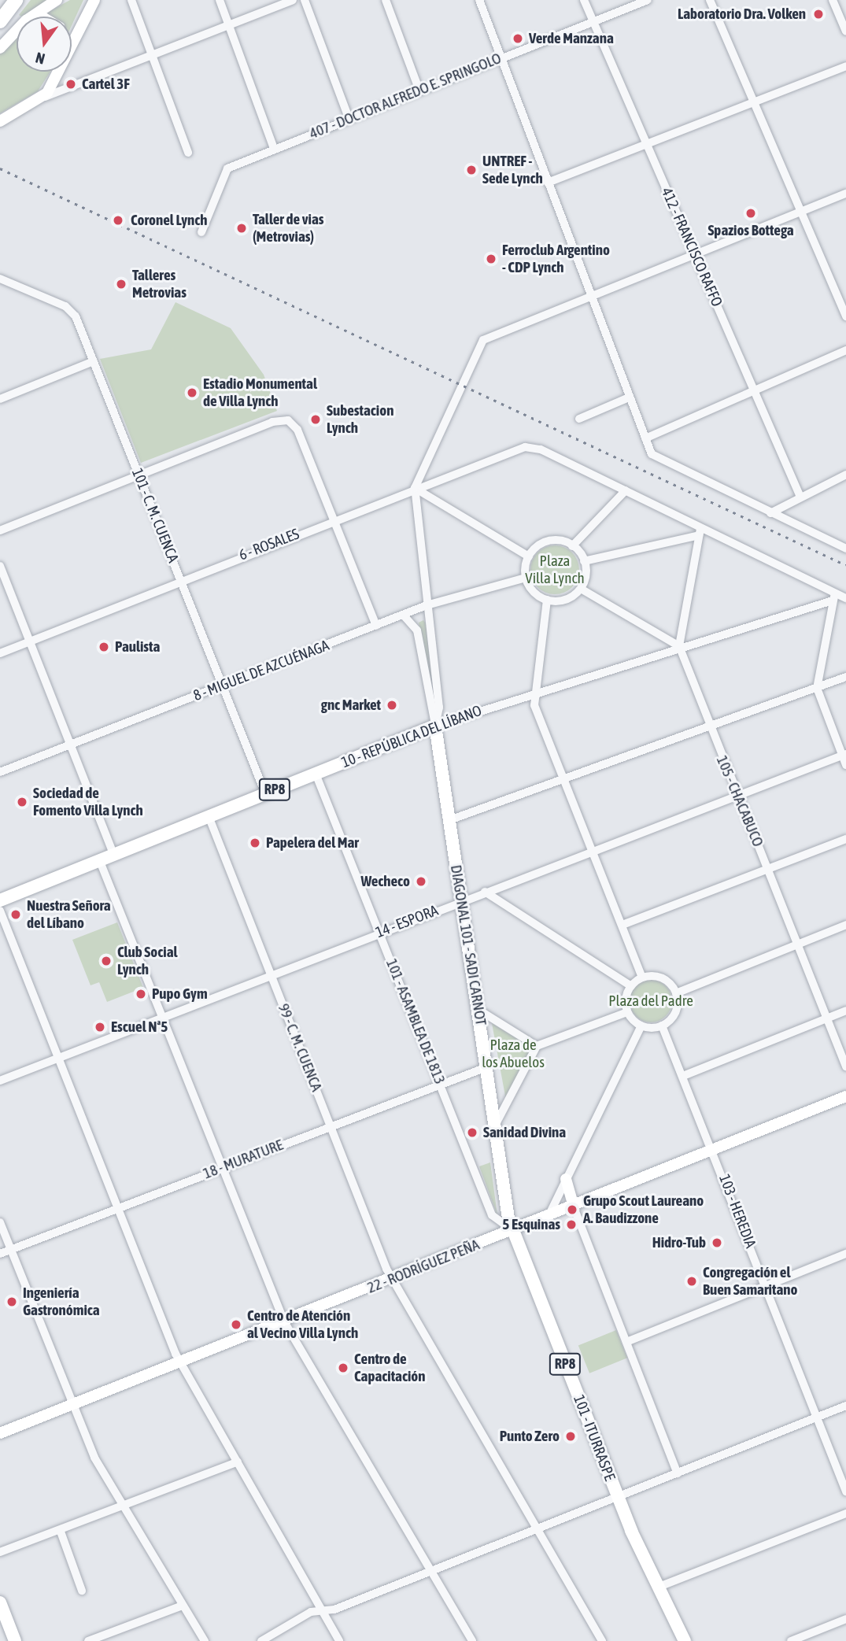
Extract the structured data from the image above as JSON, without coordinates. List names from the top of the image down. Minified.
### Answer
{"streets":{"main road":["10 - REPÚBLICA DEL LÍBANO","RP8","DIAGONAL 101 - SADI CARNOT","101 - ITURRASPE"],"street":["407 - DOCTOR ALFREDO E. SPRINGOLO","412 - FRANCISCO RAFFO","101 - C. M. CUENCA","6 - ROSALES","8 - MIGUEL DE AZCUÉNAGA","105 - CHACABUCO","14 - ESPORA","101 - ASAMBLEA DE 1813","99 - C. M. CUENCA","18 - MURATURE","103 - HEREDIA","22 - RODRÍGUEZ PEÑA"]},"crossings":[["407 - DOCTOR ALFREDO E. SPRINGOLO","412 - FRANCISCO RAFFO"],["101 - C. M. CUENCA","6 - ROSALES"],["101 - C. M. CUENCA","8 - MIGUEL DE AZCUÉNAGA"],["101 - C. M. CUENCA","10 - REPÚBLICA DEL LÍBANO"],["6 - ROSALES","DIAGONAL 101 - SADI CARNOT"],["8 - MIGUEL DE AZCUÉNAGA","DIAGONAL 101 - SADI CARNOT"],["10 - REPÚBLICA DEL LÍBANO","105 - CHACABUCO"],["10 - REPÚBLICA DEL LÍBANO","DIAGONAL 101 - SADI CARNOT"],["10 - REPÚBLICA DEL LÍBANO","101 - ASAMBLEA DE 1813"],["10 - REPÚBLICA DEL LÍBANO","99 - C. M. CUENCA"],["105 - CHACABUCO","14 - ESPORA"],["14 - ESPORA","DIAGONAL 101 - SADI CARNOT"],["14 - ESPORA","101 - ASAMBLEA DE 1813"],["14 - ESPORA","99 - C. M. CUENCA"],["DIAGONAL 101 - SADI CARNOT","101 - ASAMBLEA DE 1813"],["DIAGONAL 101 - SADI CARNOT","18 - MURATURE"],["DIAGONAL 101 - SADI CARNOT","22 - RODRÍGUEZ PEÑA"],["DIAGONAL 101 - SADI CARNOT","101 - ITURRASPE"],["101 - ASAMBLEA DE 1813","18 - MURATURE"],["101 - ASAMBLEA DE 1813","22 - RODRÍGUEZ PEÑA"],["101 - ASAMBLEA DE 1813","101 - ITURRASPE"],["99 - C. M. CUENCA","18 - MURATURE"],["99 - C. M. CUENCA","22 - RODRÍGUEZ PEÑA"],["103 - HEREDIA","22 - RODRÍGUEZ PEÑA"],["22 - RODRÍGUEZ PEÑA","101 - ITURRASPE"]],"parks":["Plaza Villa Lynch","Plaza del Padre","Plaza de los Abuelos"],"places":["Laboratorio Dra. Volken","Verde Manzana","Cartel 3F","UNTREF - Sede Lynch","Spazios Bottega","Coronel Lynch","Taller de vias (Metrovias)","Ferroclub Argentino - CDP Lynch","Talleres Metrovias","Estadio Monumental de Villa Lynch","Subestacion Lynch","Paulista","gnc Market","Sociedad de Fomento Villa Lynch","Papelera del Mar","Wecheco","Nuestra Señora del Líbano","Club Social Lynch","Pupo Gym","Escuel Nª5","Sanidad Divina","Grupo Scout Laureano A. Baudizzone","5 Esquinas","Hidro-Tub","Congregación el Buen Samaritano","Ingeniería Gastronómica","Centro de Atención al Vecino Villa Lynch","Centro de Capacitación","Punto Zero"],"north":"bottom"}
